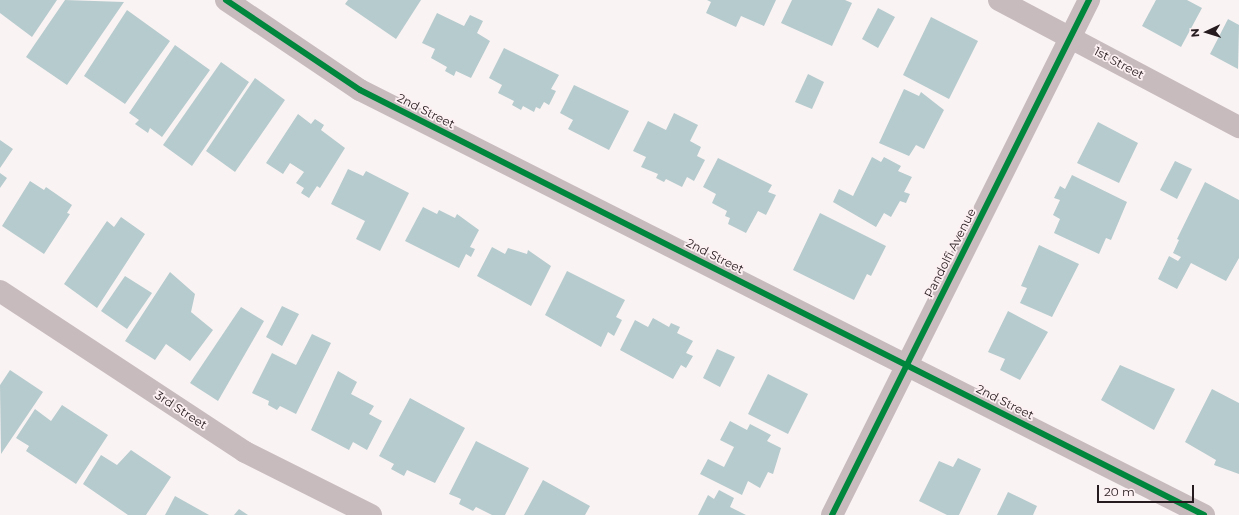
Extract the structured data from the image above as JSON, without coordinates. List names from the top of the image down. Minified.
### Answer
{"streets":{"street":["1st Street","2nd Street","Pandolfi Avenue","3rd Street"]},"crossings":[["1st Street","Pandolfi Avenue"],["2nd Street","Pandolfi Avenue"]],"scale_bar":"20 m","north":"left"}
